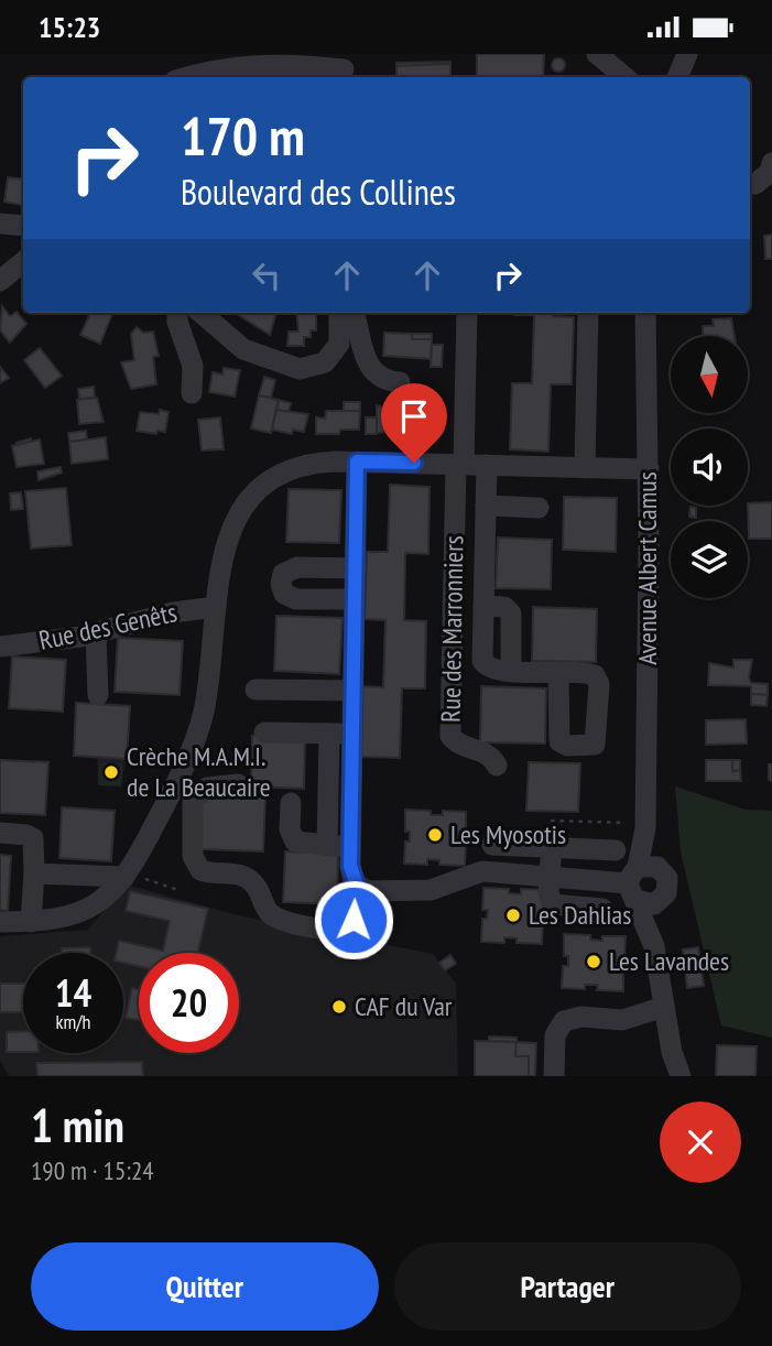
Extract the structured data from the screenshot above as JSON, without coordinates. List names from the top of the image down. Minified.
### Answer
{"streets":{"street":["Avenue Albert Camus","Rue des Genêts","Rue des Marronniers"]},"places":["Crèche M.A.M.I. de La Beaucaire","Les Myosotis","Les Dahlias","Les Lavandes","CAF du Var"],"north":"bottom","page":{"status":"15:23","turn":["170 m","Boulevard des Collines"],"speed":"14 km/h","limit":"20","heading":["1 min","190 m · 15:24"],"buttons":["Quitter","Partager"]}}
